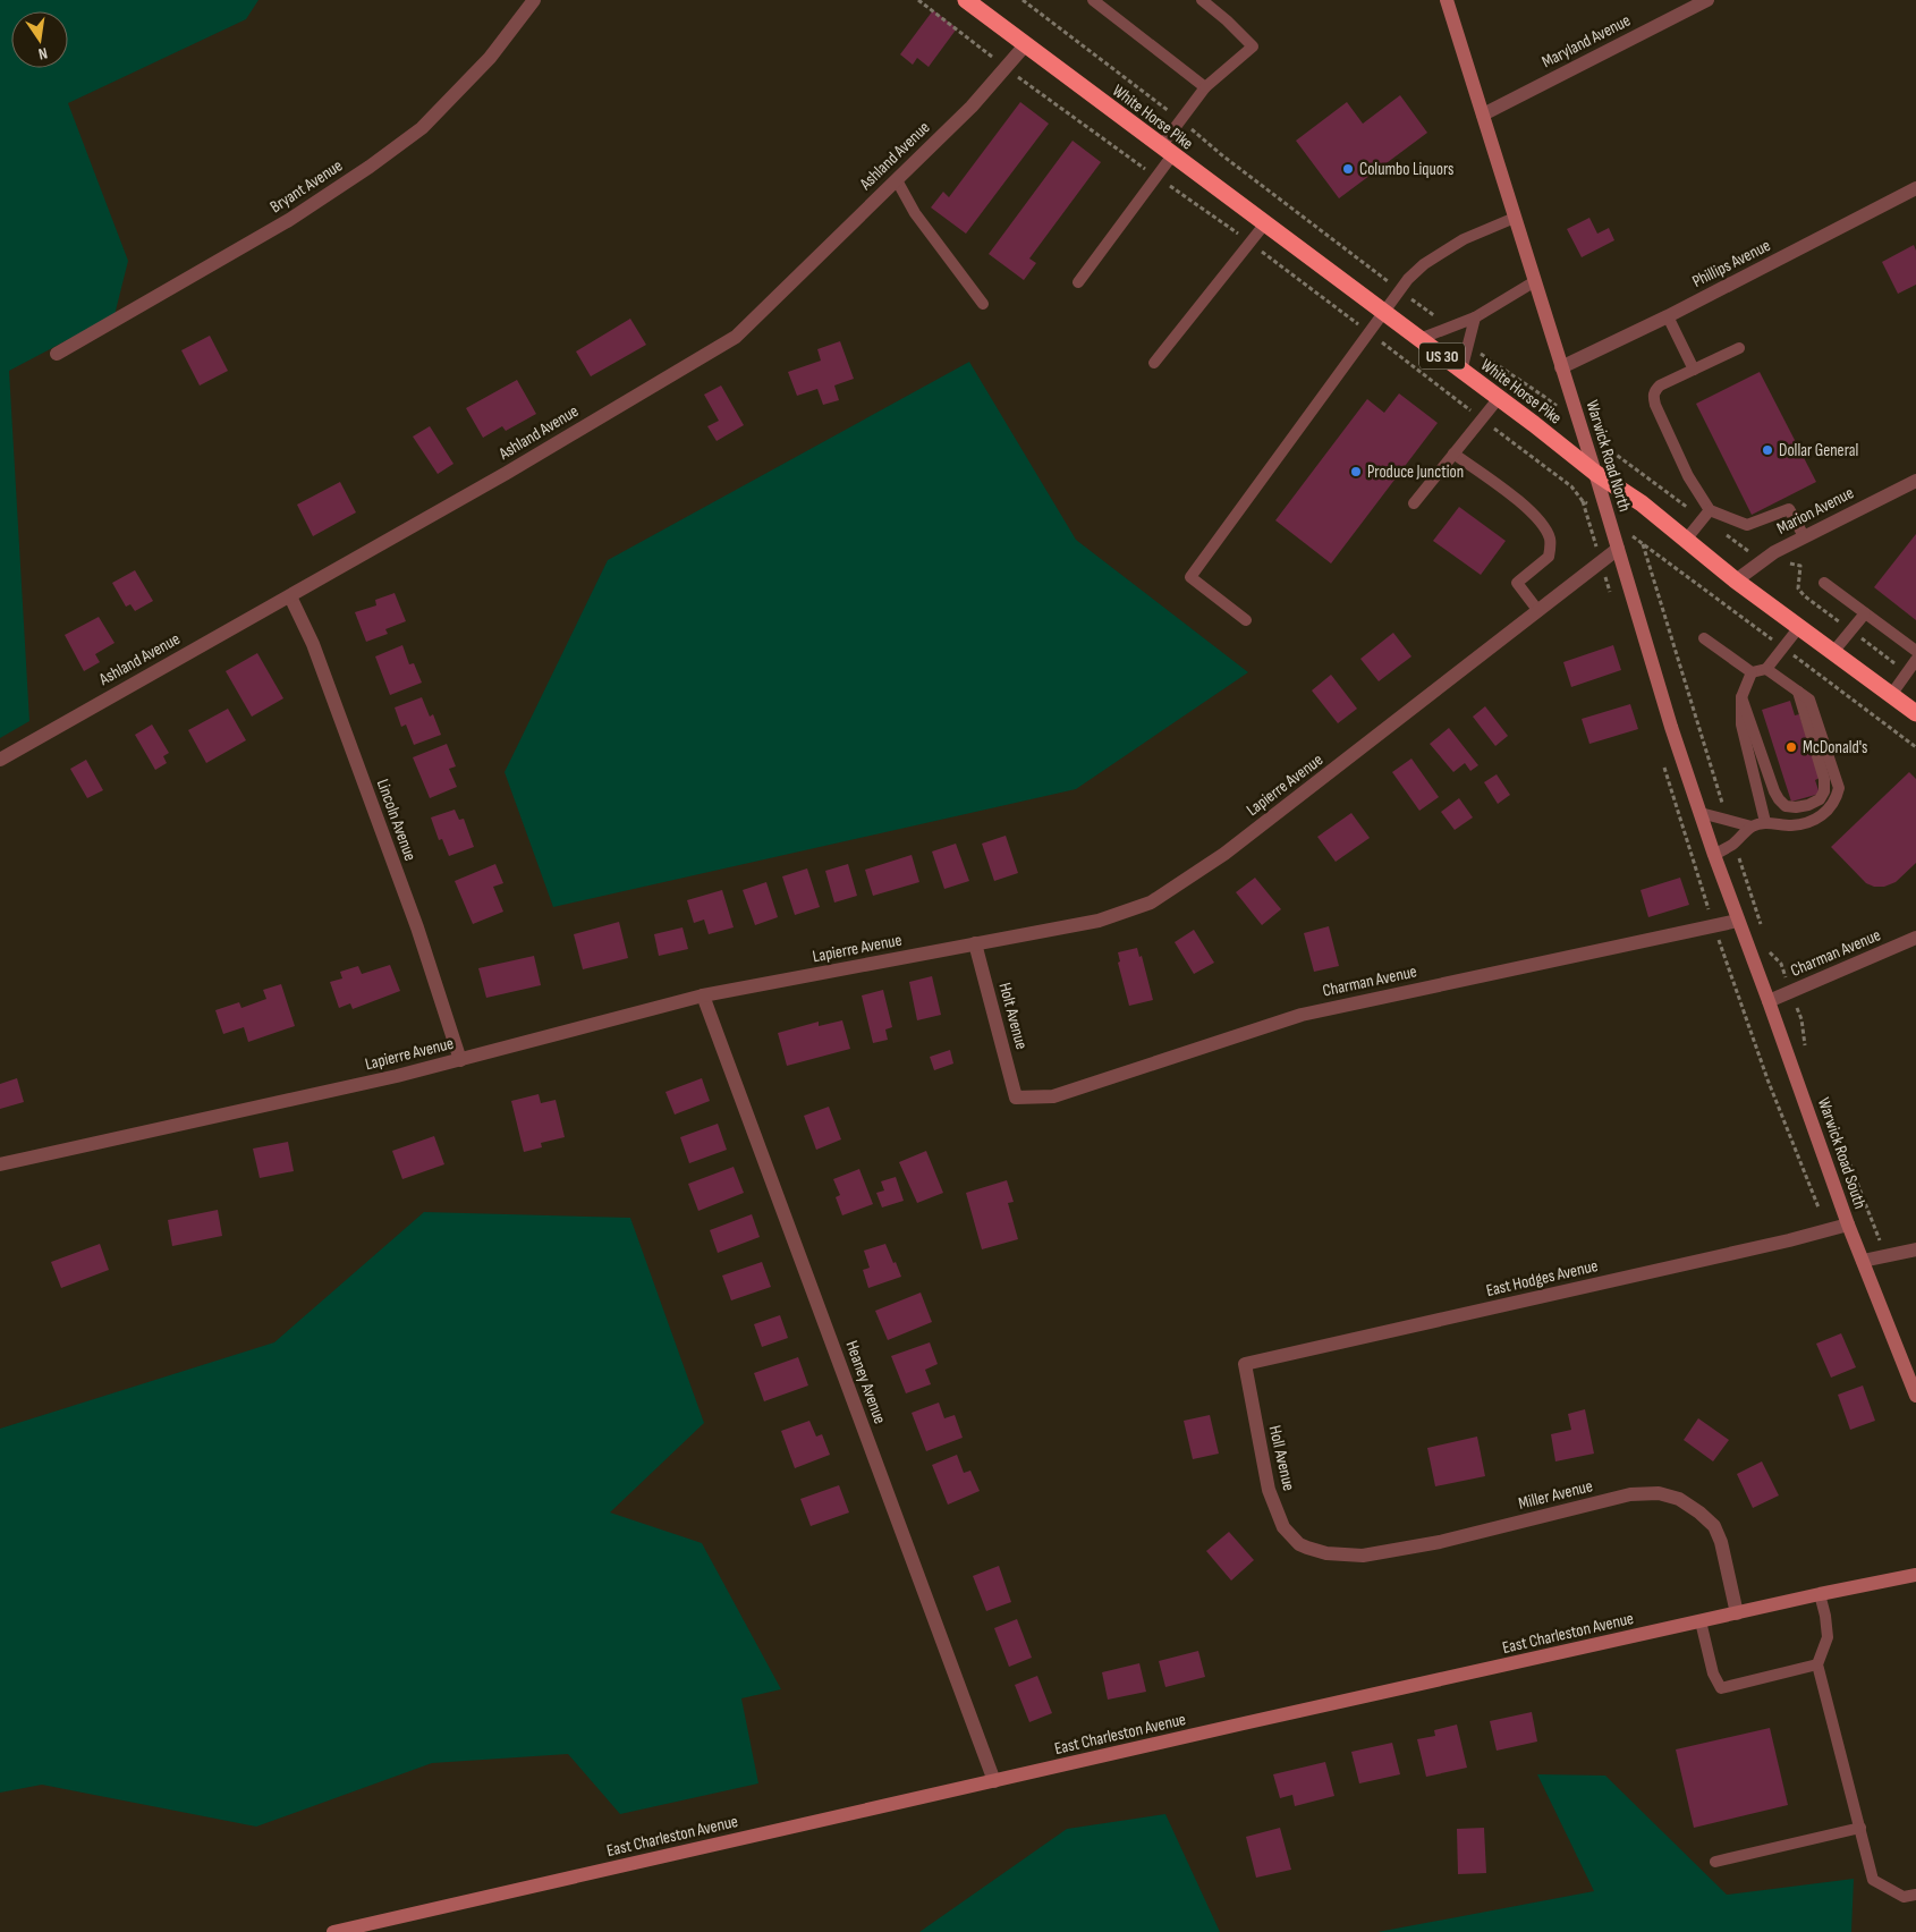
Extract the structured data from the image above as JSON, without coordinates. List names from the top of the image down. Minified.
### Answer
{"streets":{"highway":["White Horse Pike","US 30"],"street":["Maryland Avenue","Ashland Avenue","Bryant Avenue","Phillips Avenue","Warwick Road North","Marion Avenue","Lapierre Avenue","Lincoln Avenue","Charman Avenue","Holt Avenue","Warwick Road South","East Hodges Avenue","Heaney Avenue","Holl Avenue","Miller Avenue","East Charleston Avenue"]},"crossings":[["Maryland Avenue","Warwick Road North"],["White Horse Pike","Ashland Avenue"],["White Horse Pike","Warwick Road North"],["White Horse Pike","Marion Avenue"],["Ashland Avenue","Lincoln Avenue"],["Phillips Avenue","Warwick Road North"],["Warwick Road North","Lapierre Avenue"],["Warwick Road North","Charman Avenue"],["Warwick Road North","Warwick Road South"],["Lapierre Avenue","Lincoln Avenue"],["Lapierre Avenue","Holt Avenue"],["Lapierre Avenue","Heaney Avenue"],["Charman Avenue","Holt Avenue"],["Charman Avenue","Warwick Road South"],["Warwick Road South","East Hodges Avenue"],["East Hodges Avenue","Holl Avenue"],["Heaney Avenue","East Charleston Avenue"],["Holl Avenue","Miller Avenue"],["Miller Avenue","East Charleston Avenue"]],"places":["Columbo Liquors","Dollar General","Produce Junction","McDonald's"],"north":"bottom"}
